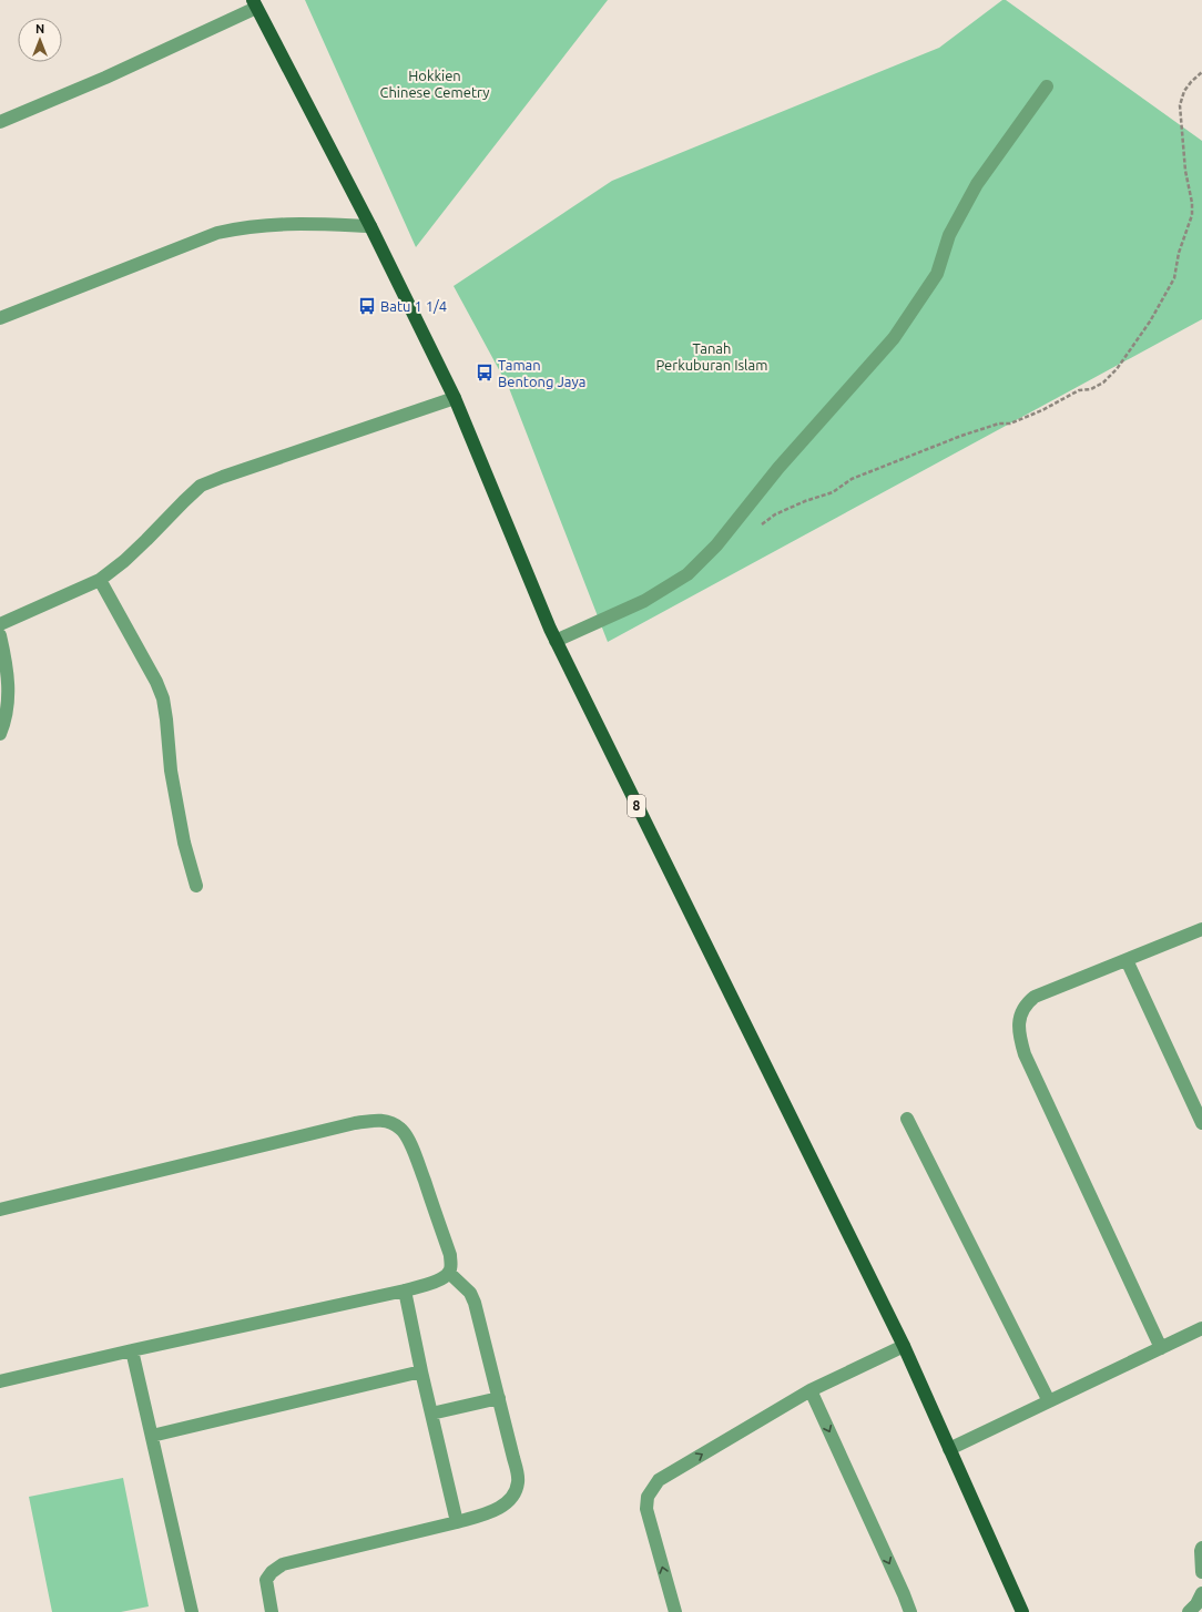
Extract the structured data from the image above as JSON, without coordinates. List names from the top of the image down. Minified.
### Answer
{"streets":{"main road":["8"]},"parks":["Hokkien Chinese Cemetry","Tanah Perkuburan Islam"],"places":{"bus stop":["Batu 1 1/4","Taman Bentong Jaya"]},"north":"top"}
